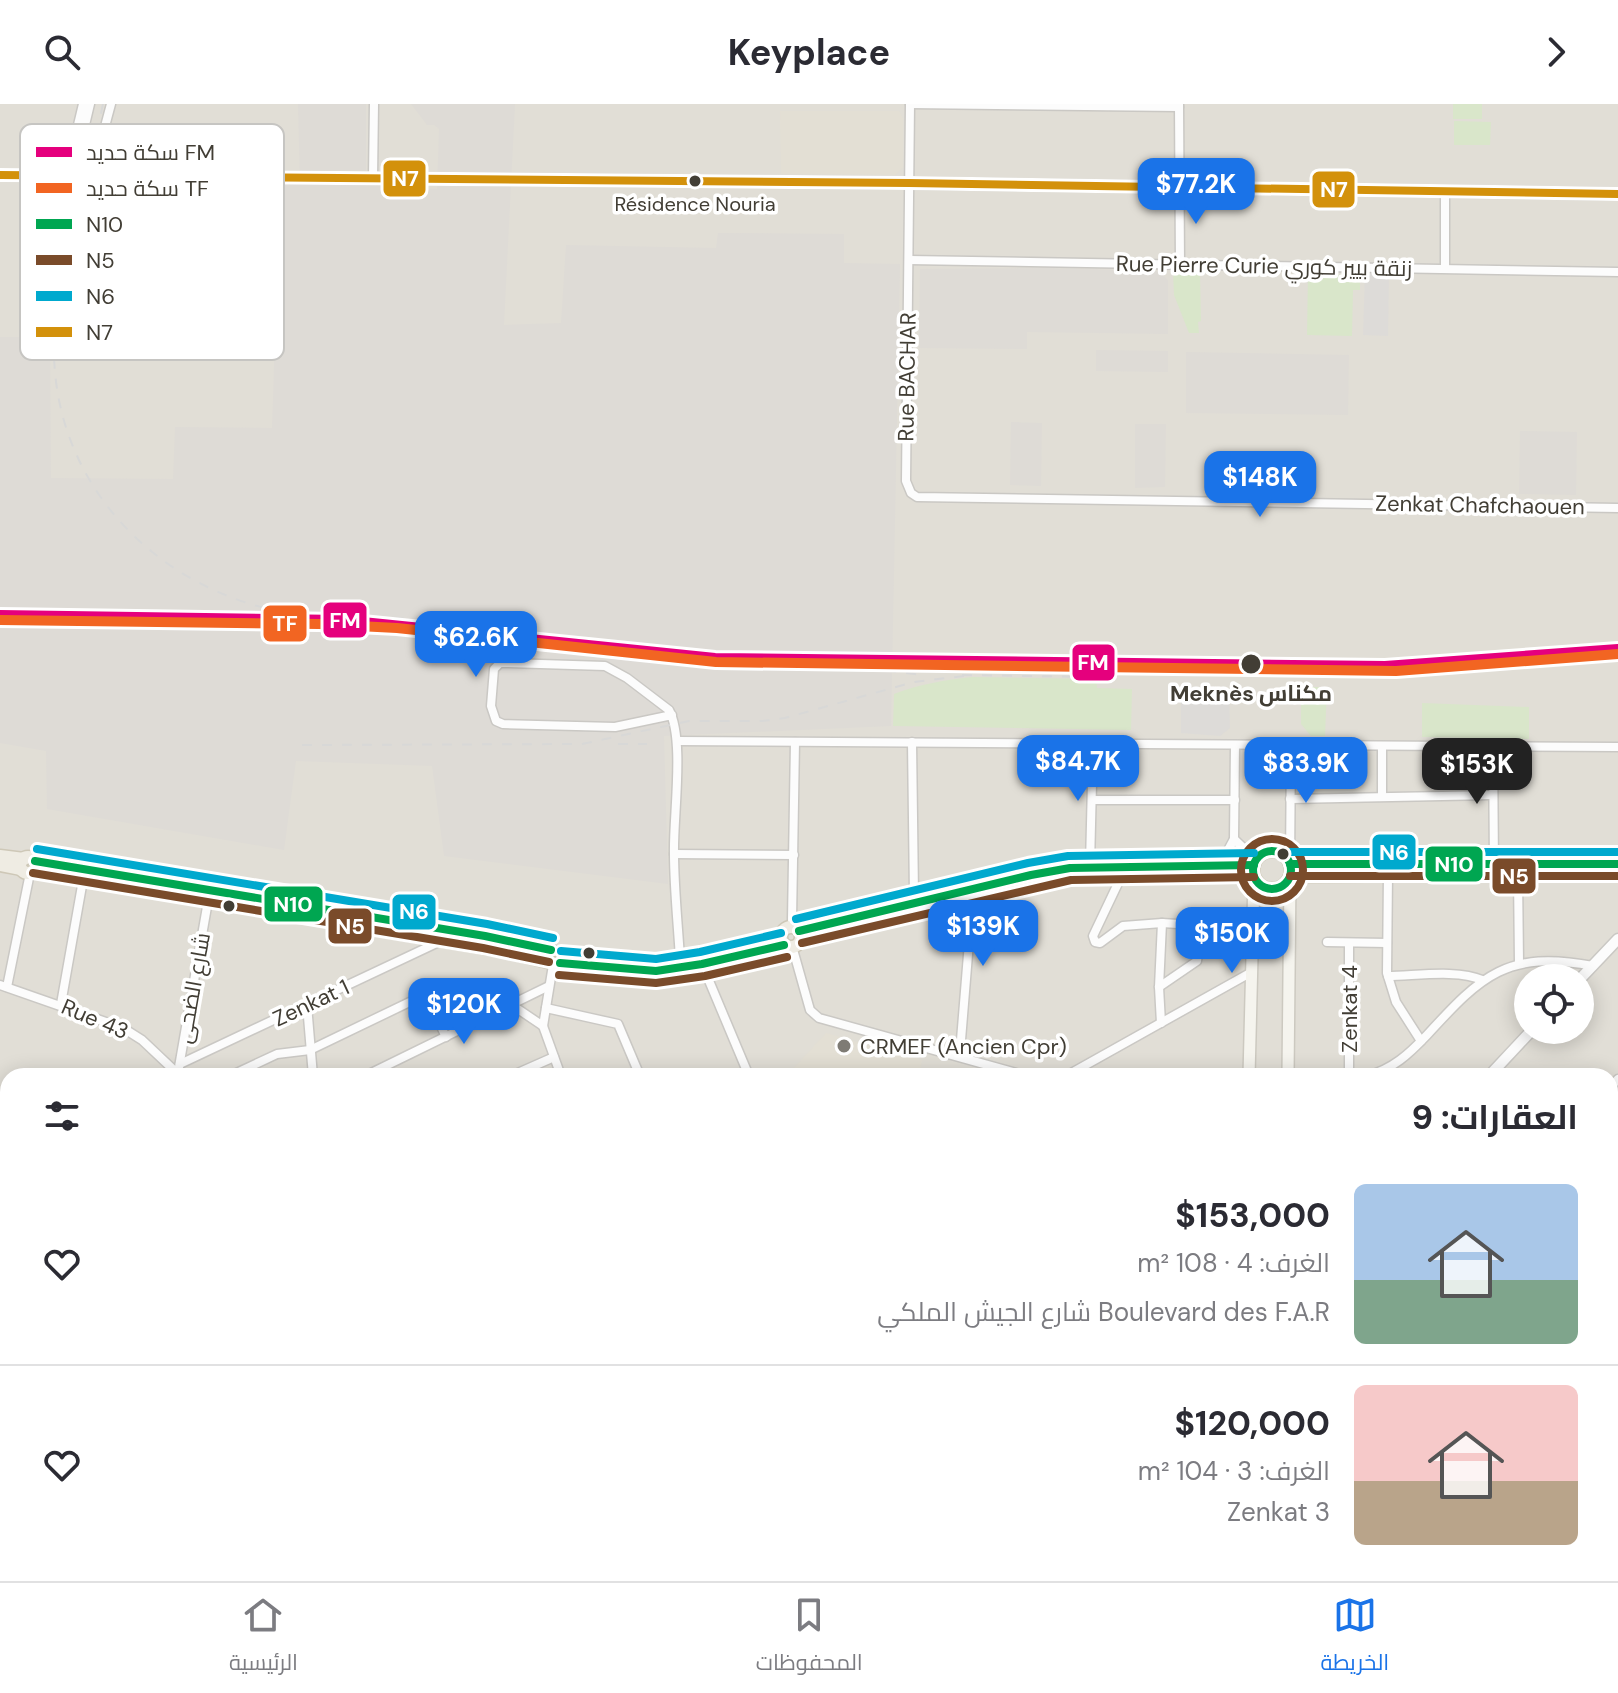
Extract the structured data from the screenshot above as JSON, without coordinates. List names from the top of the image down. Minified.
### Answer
{"streets":{"street":["Rue Pierre Curie زنقة بيير كوري","Rue BACHAR","Zenkat Chafchaouen","شارع الضحى","Zenkat 1","Zenkat 4","Rue 43"]},"crossings":[["Rue Pierre Curie زنقة بيير كوري","Rue BACHAR"],["Rue BACHAR","Zenkat Chafchaouen"]],"places":["Résidence Nouria","Meknès مكناس","CRMEF (Ancien Cpr)"],"lines":["transit line N7","rail line FM","rail line TF","transit line N5","transit line N6","transit line N10"],"legend":["سكة حديد FM","سكة حديد TF","N10","N5","N6","N7"],"page":{"header":"Keyplace","price":["$77.2K","$148K","$62.6K","$84.7K","$83.9K","$153K","$139K","$150K","$120K"],"heading":"العقارات: 9","list":[{"name":"$153,000","note":"الغرف: 4 · 108 m² · Boulevard des F.A.R شارع الجيش الملكي"},{"name":"$120,000","note":"الغرف: 3 · 104 m² · Zenkat 3"}],"tabs":["الخريطة","المحفوظات","الرئيسية"]}}
